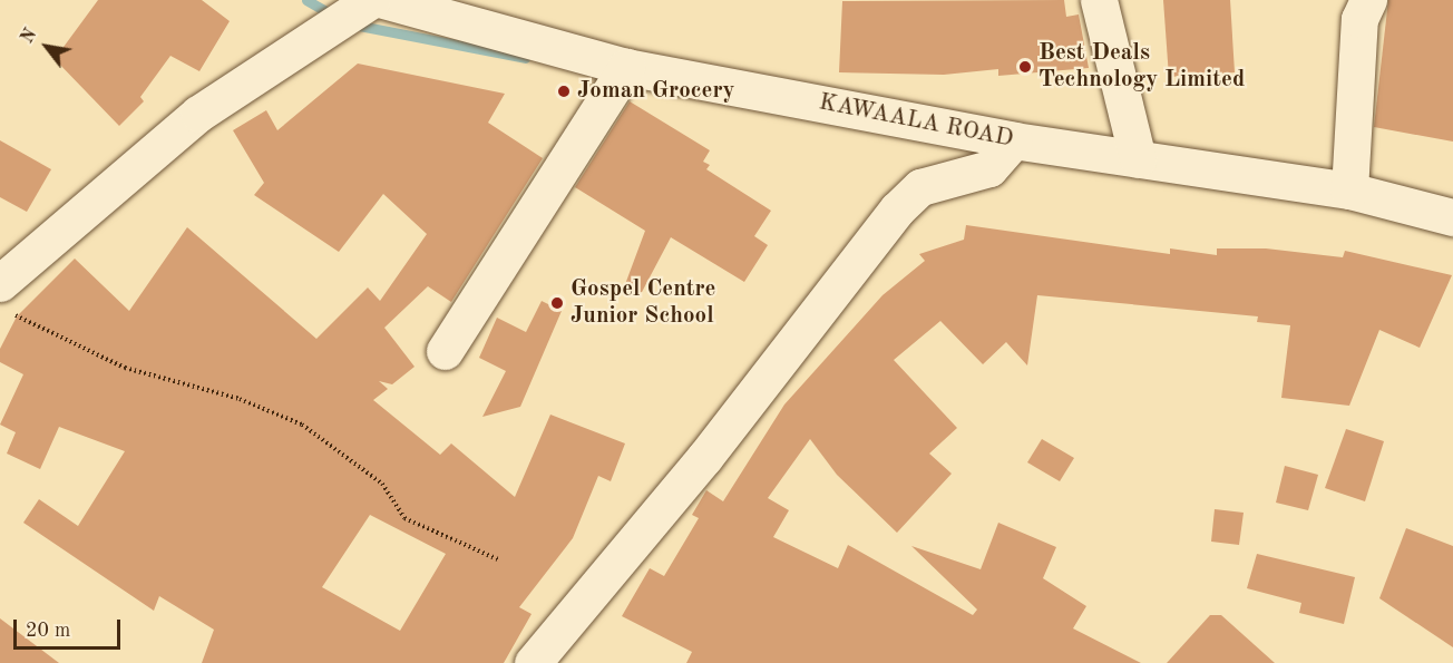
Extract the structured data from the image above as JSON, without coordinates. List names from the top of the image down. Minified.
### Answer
{"streets":{"street":["KAWAALA ROAD"]},"places":["Best Deals Technology Limited","Joman Grocery","Gospel Centre Junior School"],"scale_bar":"20 m","north":"top left"}
